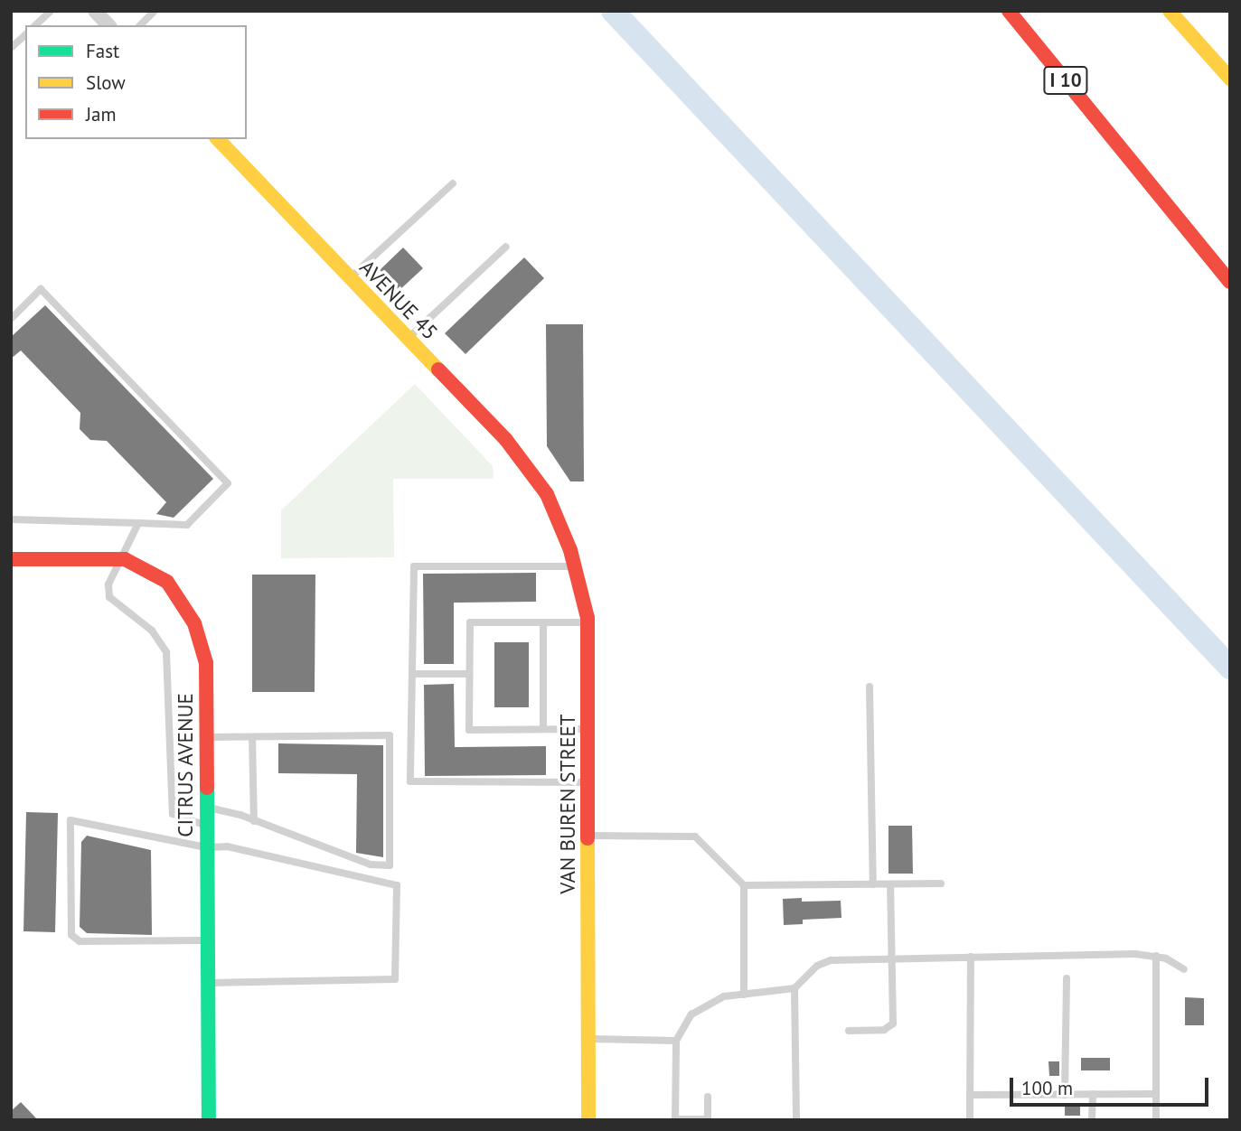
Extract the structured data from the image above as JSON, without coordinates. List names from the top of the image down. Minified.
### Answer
{"streets":{"main road":["I 10","AVENUE 45","CITRUS AVENUE","VAN BUREN STREET"]},"crossings":[["AVENUE 45","VAN BUREN STREET"]],"legend":["Fast","Slow","Jam"],"scale_bar":"100 m"}
